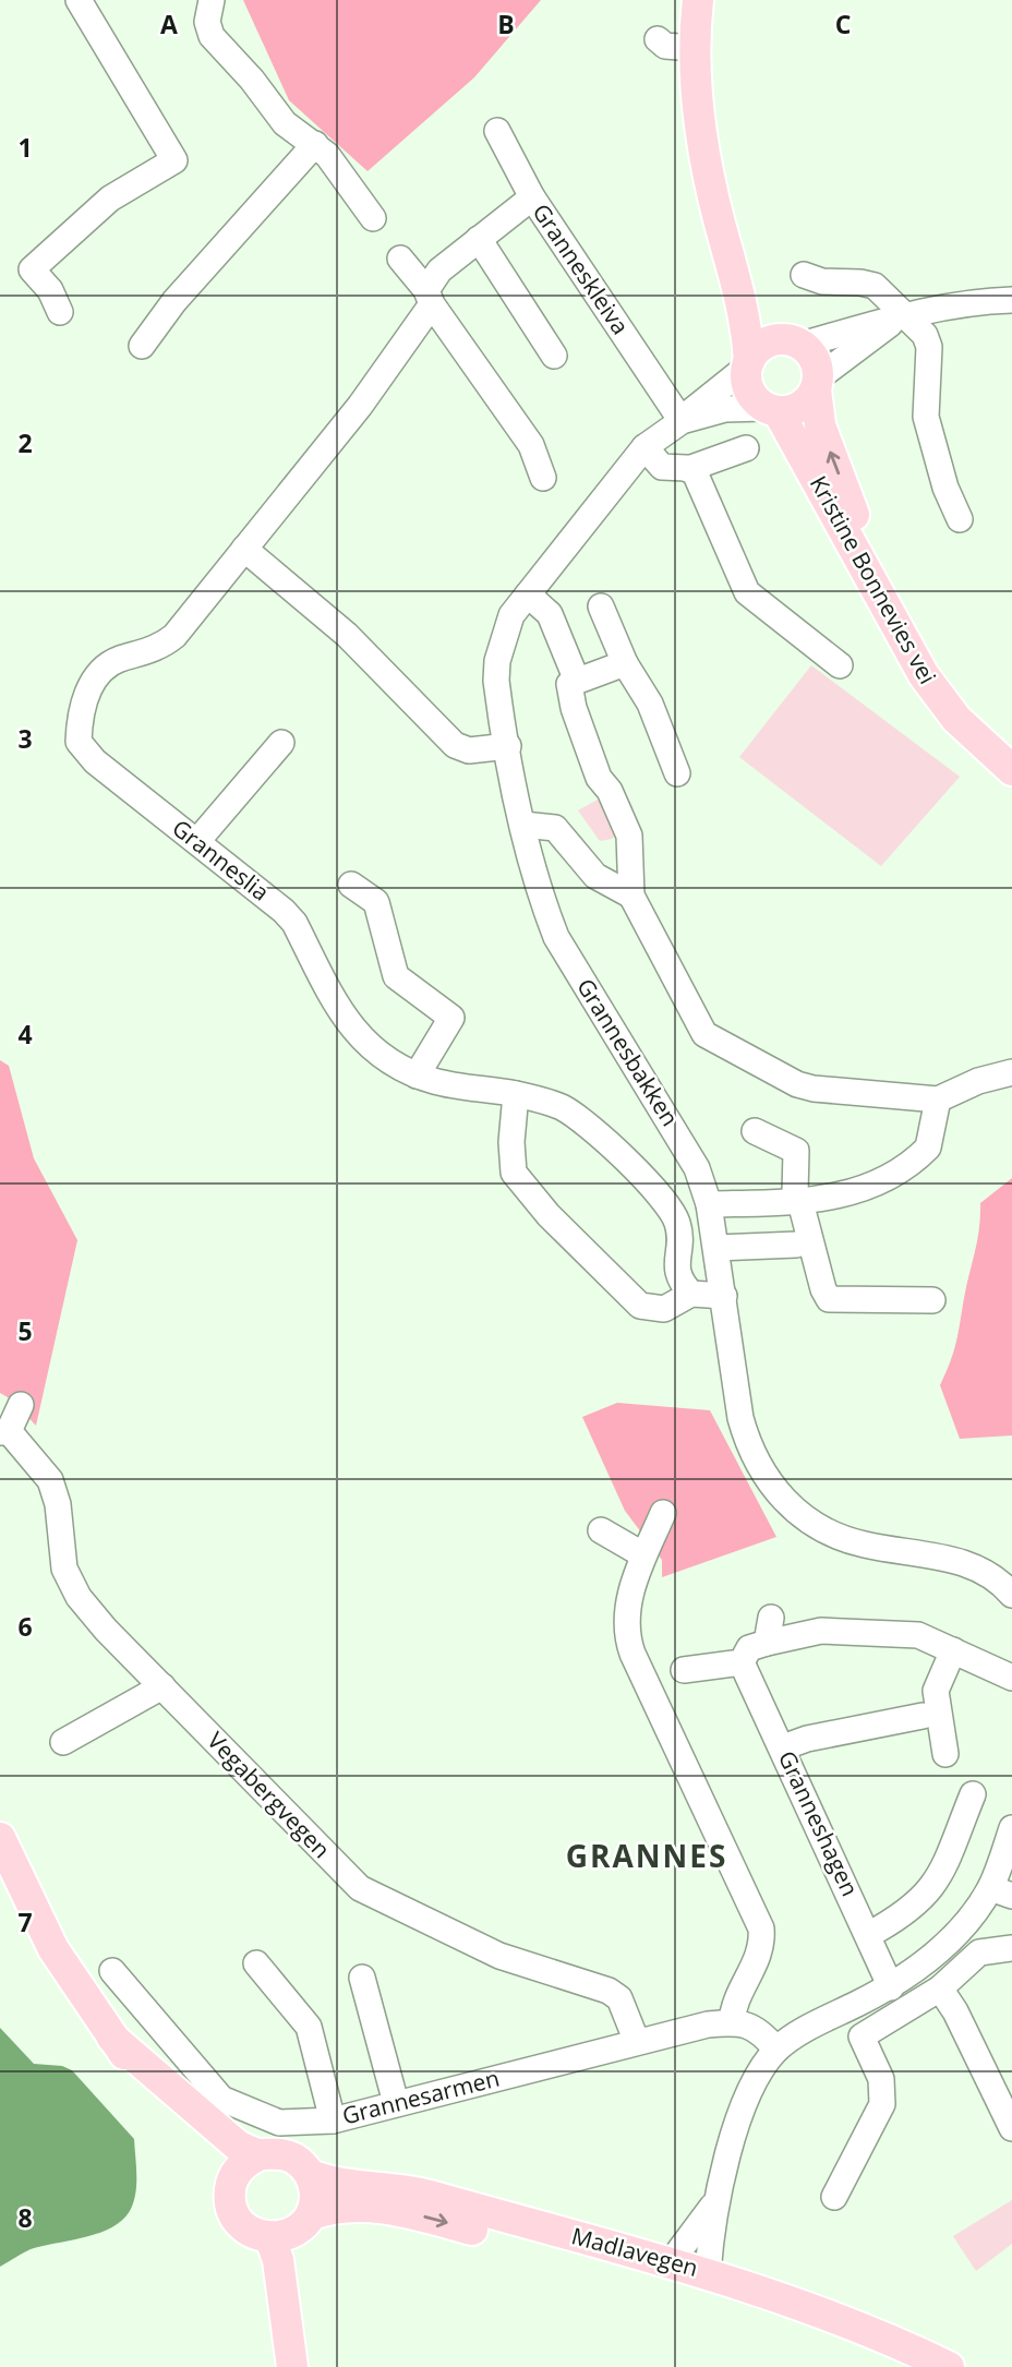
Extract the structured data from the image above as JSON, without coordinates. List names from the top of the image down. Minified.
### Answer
{"streets":{"main road":["Kristine Bonnevies vei","Madlavegen"],"street":["Granneskleiva","Granneslia","Grannesbakken","Vegabergvegen","Granneshagen","Grannesarmen"]},"crossings":[["Granneskleiva","Granneslia"],["Granneskleiva","Grannesbakken"],["Kristine Bonnevies vei","Grannesbakken"],["Vegabergvegen","Grannesarmen"]],"districts":["GRANNES"],"grid":{"columns":["A","B","C"],"rows":["1","2","3","4","5","6","7","8"]}}
